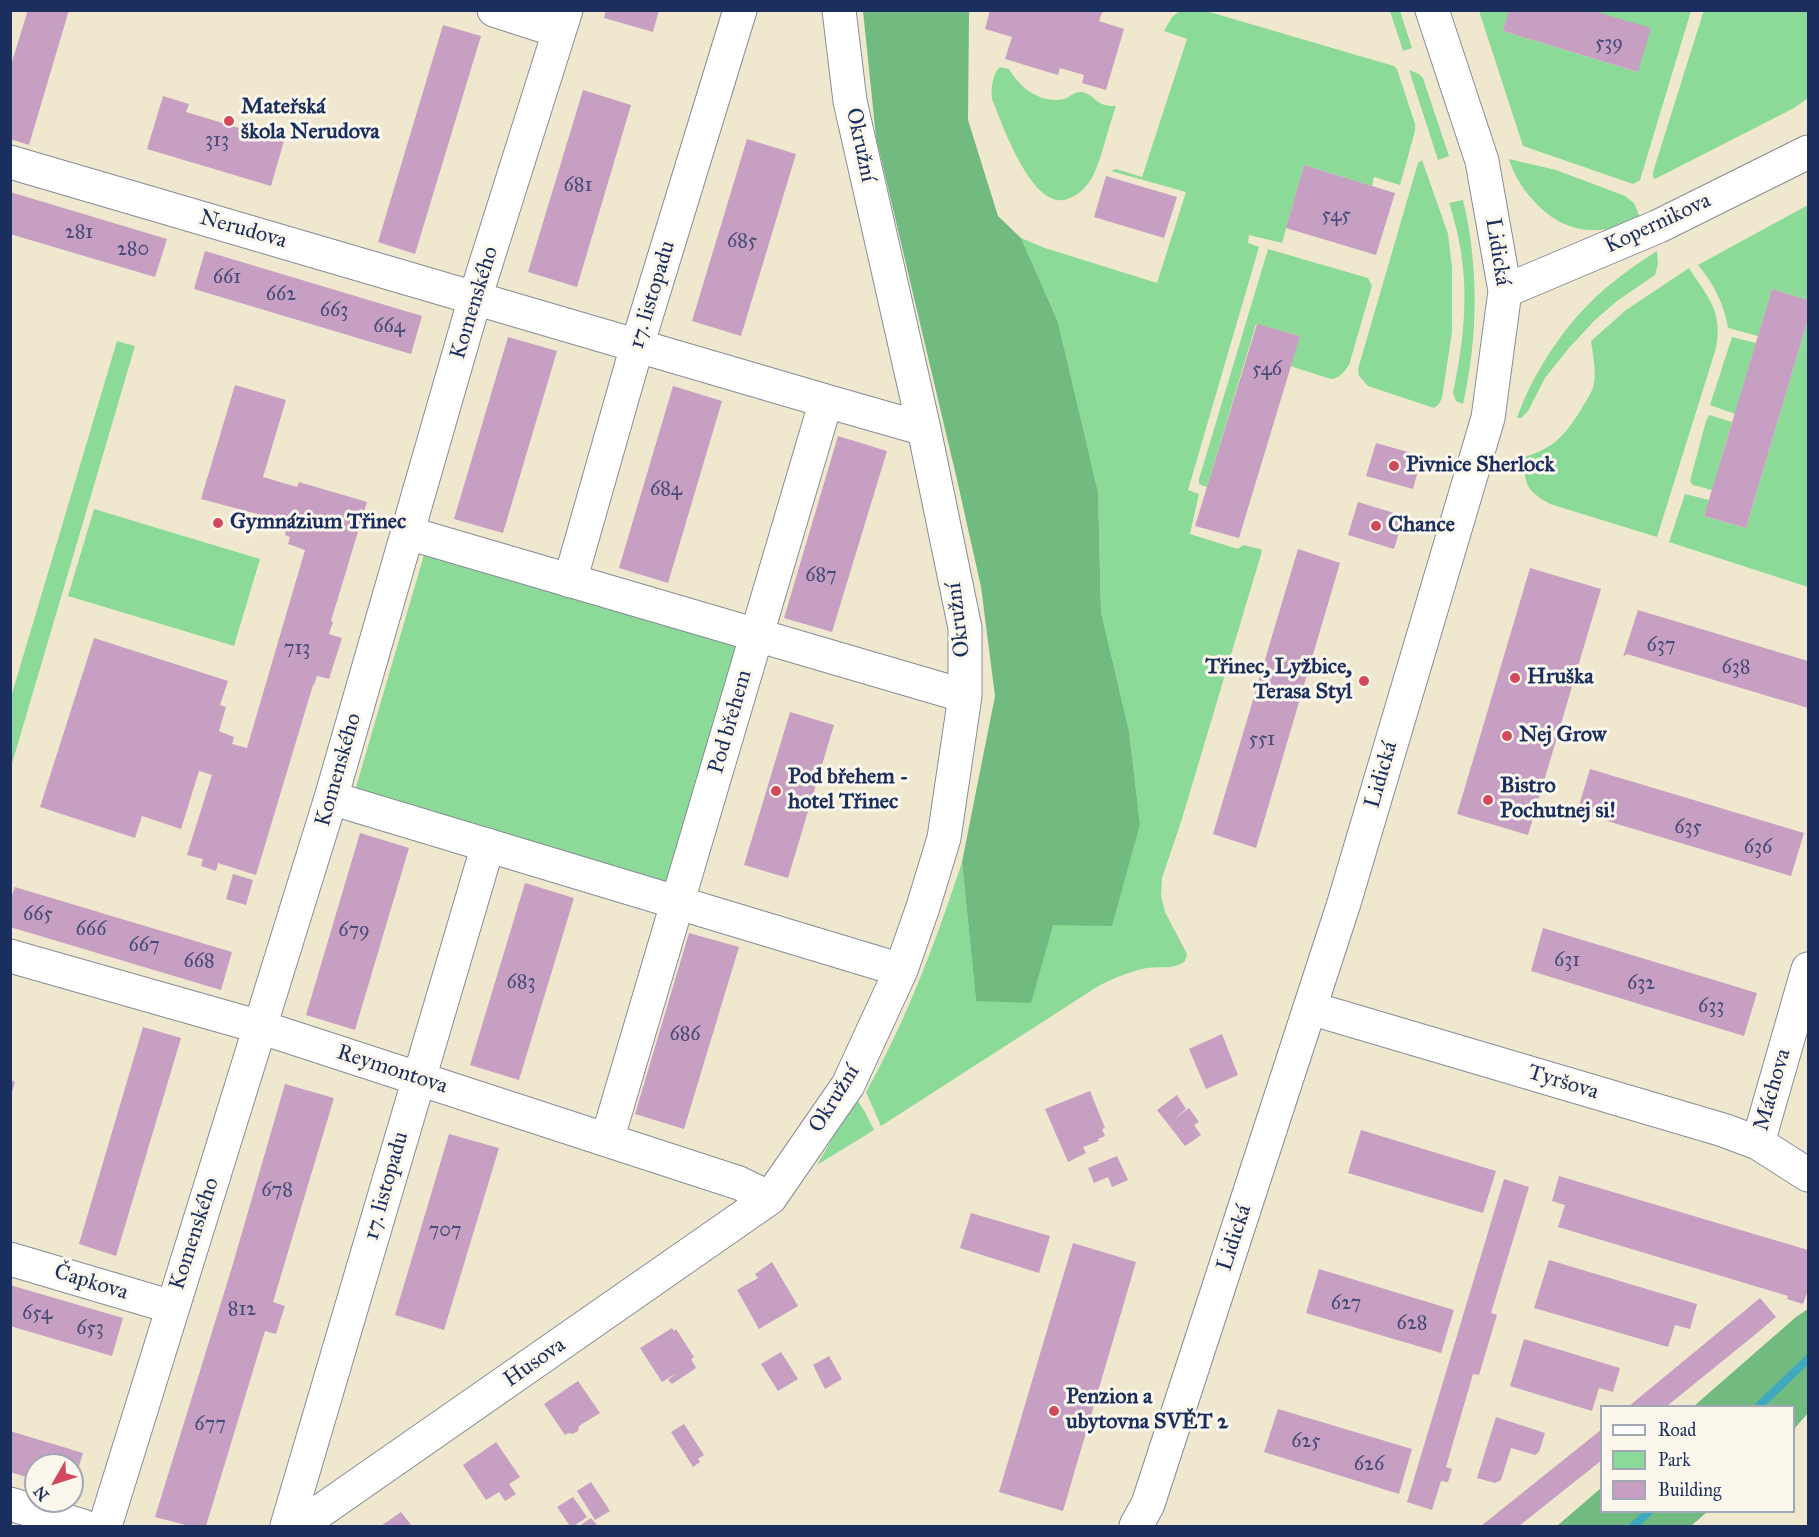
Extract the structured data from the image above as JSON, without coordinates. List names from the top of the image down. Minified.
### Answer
{"streets":{"street":["Okružní","Kopernikova","Nerudova","Lidická","17. listopadu","Komenského","Pod břehem","Reymontova","Tyršova","Máchova","Čapkova","Husova"]},"crossings":[["Okružní","Reymontova"],["Okružní","Husova"],["Kopernikova","Lidická"],["Nerudova","17. listopadu"],["Nerudova","Komenského"],["Nerudova","Pod břehem"],["Lidická","Tyršova"],["17. listopadu","Reymontova"],["Komenského","Reymontova"],["Komenského","Čapkova"],["Pod břehem","Reymontova"],["Reymontova","Husova"],["Tyršova","Máchova"]],"places":["Mateřská škola Nerudova","Pivnice Sherlock","Gymnázium Třinec","Chance","Hruška","Třinec, Lyžbice, Terasa Styl","Nej Grow","Pod břehem - hotel Třinec","Bistro Pochutnej si!","Penzion a ubytovna SVĚT 2"],"house_numbers":["539","313","681","545","281","685","280","661","662","663","664","546","684","687","637","713","638","551","635","636","665","666","679","667","631","668","683","632","633","686","678","707","627","812","654","628","653","677","625","626"],"legend":["Road","Park","Building"],"north":"bottom left"}
